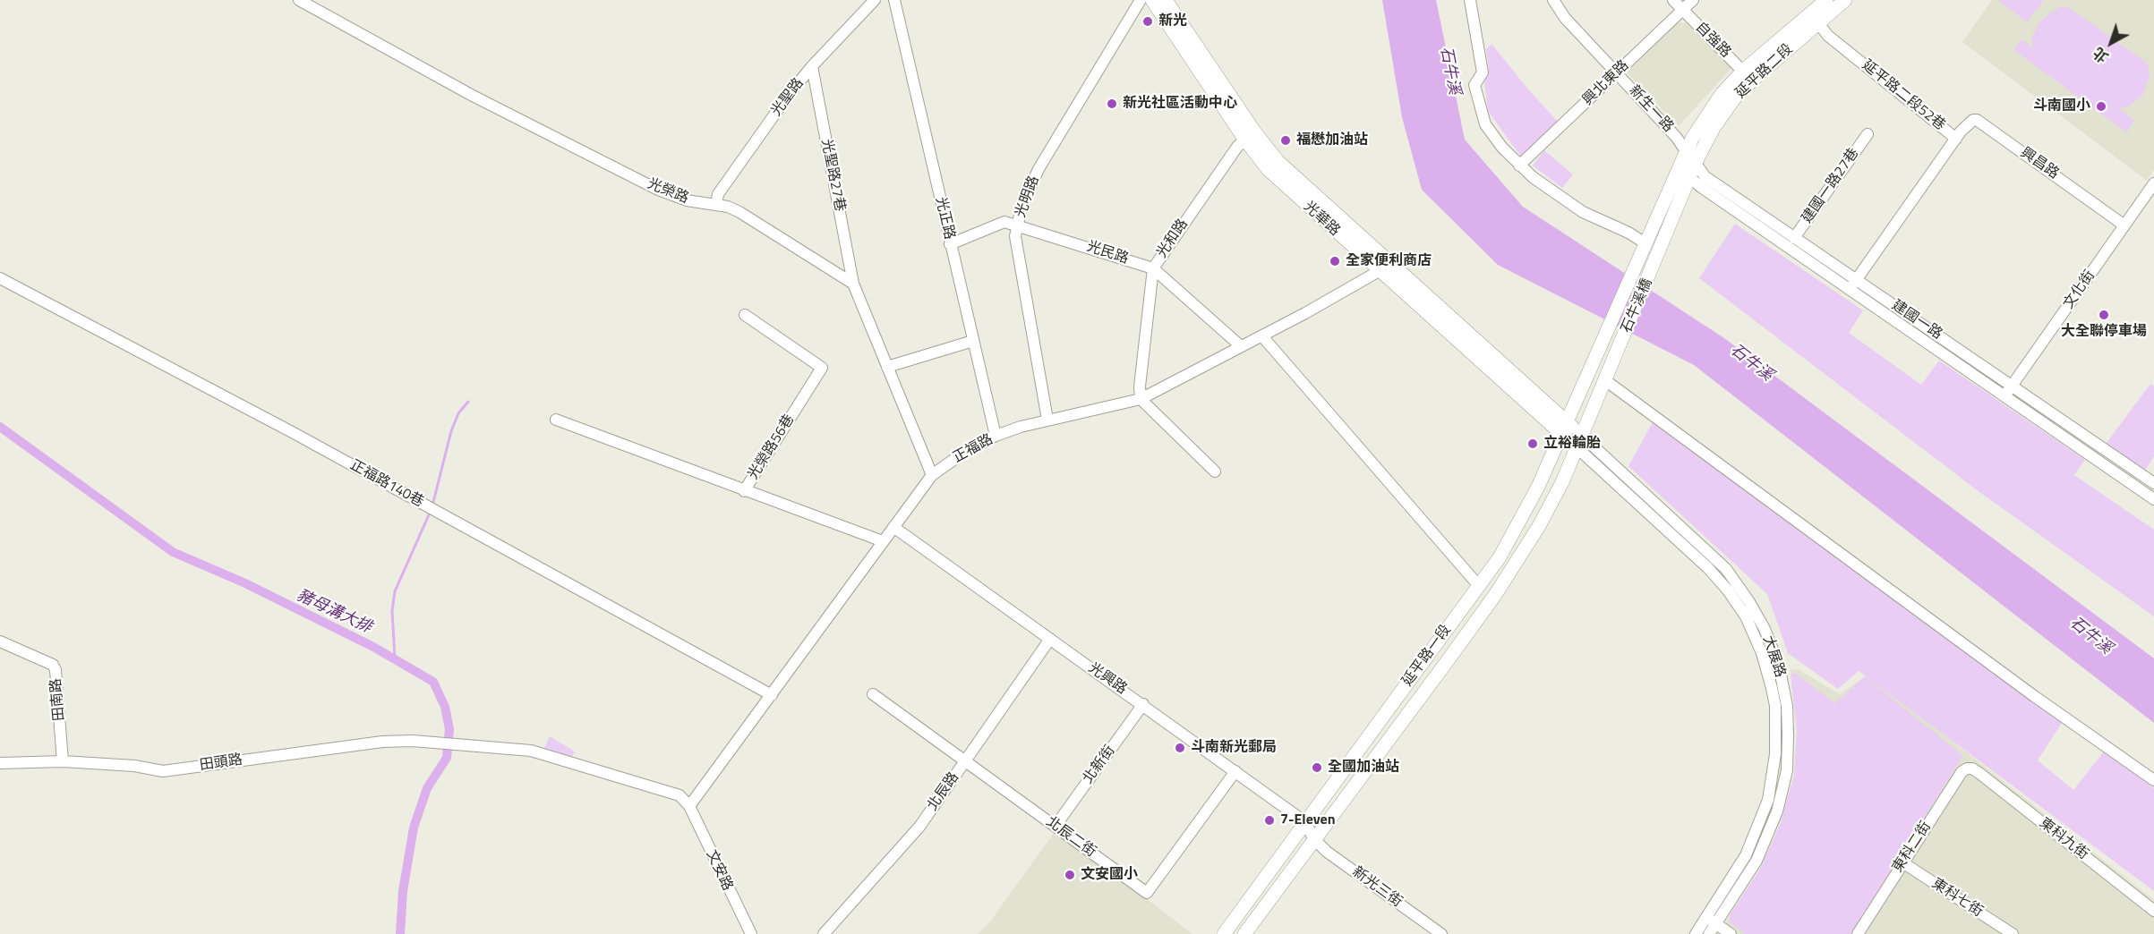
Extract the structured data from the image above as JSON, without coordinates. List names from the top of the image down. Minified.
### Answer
{"streets":{"main road":["延平路二段","光華路","石牛溪橋","延平路一段"],"street":["自強路","興北東路","延平路二段52巷","光聖路","新生一路","興昌路","光聖路27巷","建國一路27巷","光榮路","光明路","光正路","光和路","光民路","文化街","建國一路","光榮路56巷","正福路","正福路140巷","大展路","光興路","田南路","田頭路","北新街","北辰路","北辰二街","東科九街","東科二街","文安路","新光三街","東科七街"]},"crossings":[["自強路","延平路二段"],["自強路","興北東路"],["延平路二段","延平路二段52巷"],["延平路二段","新生一路"],["延平路二段","石牛溪橋"],["延平路二段","建國一路"],["興北東路","新生一路"],["延平路二段52巷","興昌路"],["延平路二段52巷","建國一路"],["光聖路","光聖路27巷"],["光聖路","光榮路"],["新生一路","建國一路"],["興昌路","文化街"],["光聖路27巷","光榮路"],["建國一路27巷","建國一路"],["光明路","光民路"],["光明路","正福路"],["光正路","光民路"],["光正路","正福路"],["光華路","光和路"],["光華路","正福路"],["光華路","延平路一段"],["光華路","大展路"],["光和路","光民路"],["光和路","正福路"],["光民路","正福路"],["文化街","建國一路"],["石牛溪橋","延平路一段"],["正福路","正福路140巷"],["正福路","光興路"],["正福路","田頭路"],["正福路","文安路"],["延平路一段","大展路"],["延平路一段","光興路"],["延平路一段","新光三街"],["光興路","北新街"],["光興路","北辰路"],["光興路","北辰二街"],["光興路","新光三街"],["田南路","田頭路"],["田頭路","文安路"],["北新街","北辰二街"],["北辰路","北辰二街"],["東科九街","東科二街"],["東科二街","東科七街"]],"water":["石牛溪","豬母溝大排"],"places":["新光","新光社區活動中心","斗南國小","福懋加油站","全家便利商店","大全聯停車場","立裕輪胎","斗南新光郵局","全國加油站","7-Eleven","文安國小"],"north":"bottom left"}
